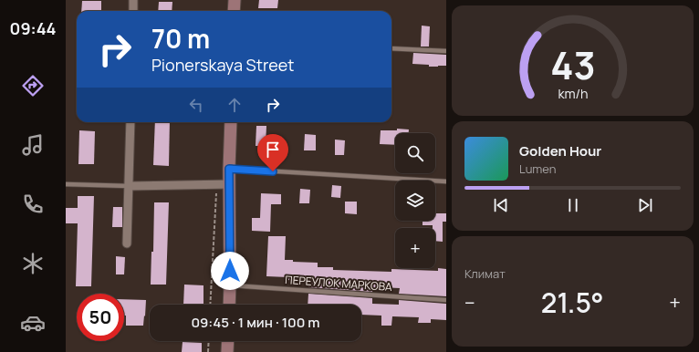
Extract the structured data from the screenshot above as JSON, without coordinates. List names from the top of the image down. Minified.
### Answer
{"streets":{"lane":["ПЕРЕУЛОК МАРКОВА"]},"page":{"tabs":"09:44","turn":["70 m","Pionerskaya Street"],"map_buttons":"+","song":["Golden Hour","Lumen"],"tile":"Климат","heat":["−","21.5°","+"],"limit":"50","trip":"09:45 · 1 мин · 100 m","gauge":["43","km/h"]}}
